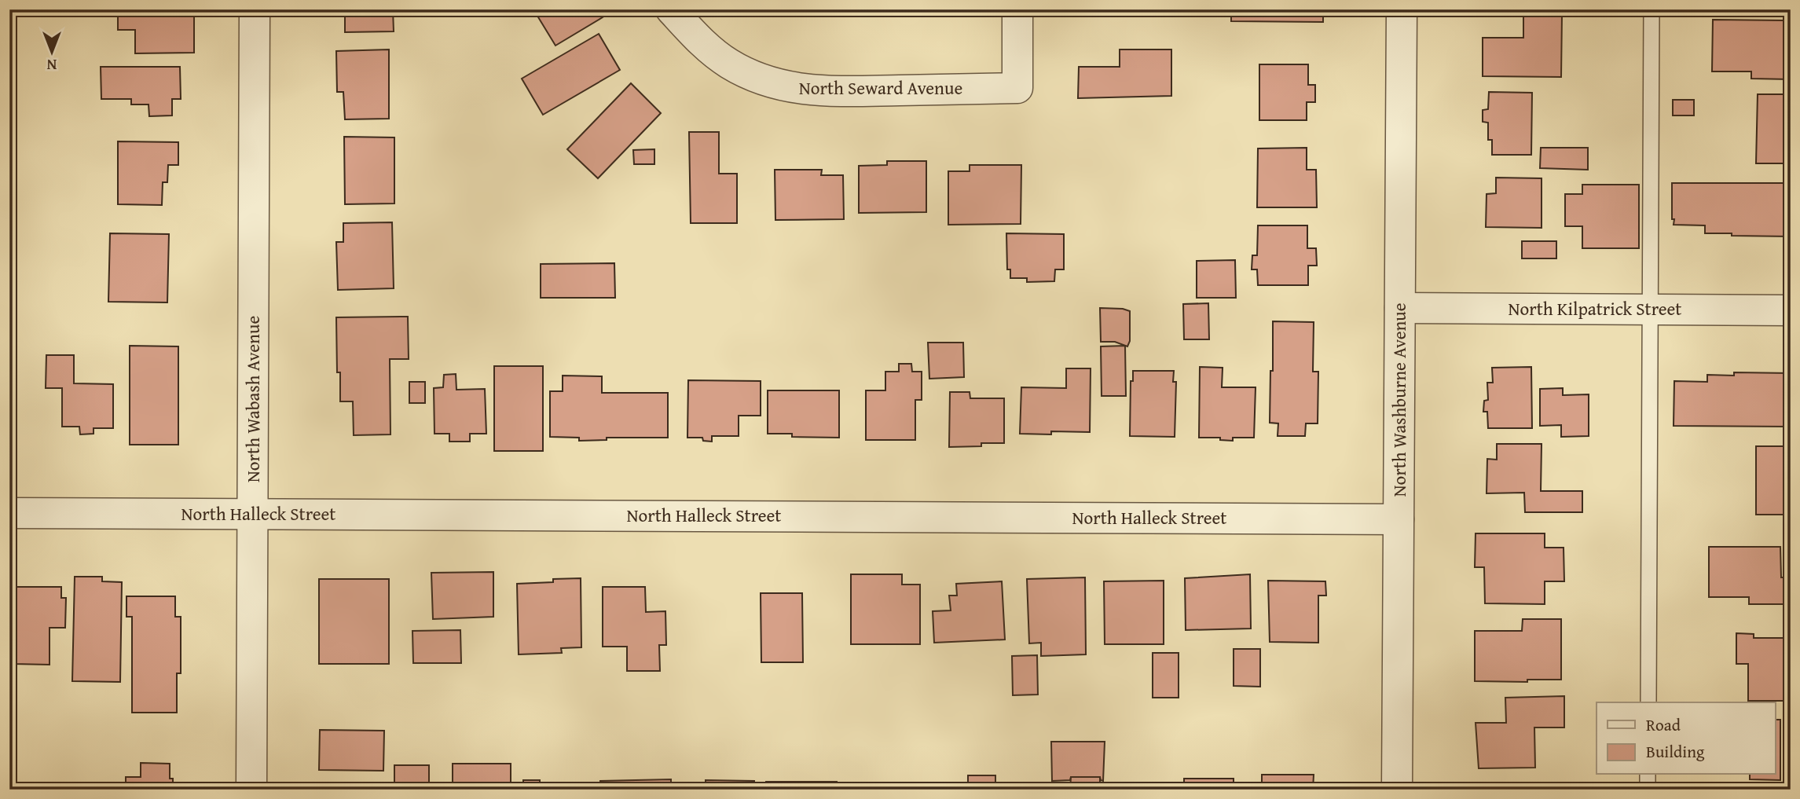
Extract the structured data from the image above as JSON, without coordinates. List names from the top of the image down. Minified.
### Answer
{"streets":{"street":["North Seward Avenue","North Kilpatrick Street","North Wabash Avenue","North Washburne Avenue","North Halleck Street"]},"crossings":[["North Kilpatrick Street","North Washburne Avenue"],["North Wabash Avenue","North Halleck Street"],["North Washburne Avenue","North Halleck Street"]],"legend":["Road","Building"],"north":"bottom"}
